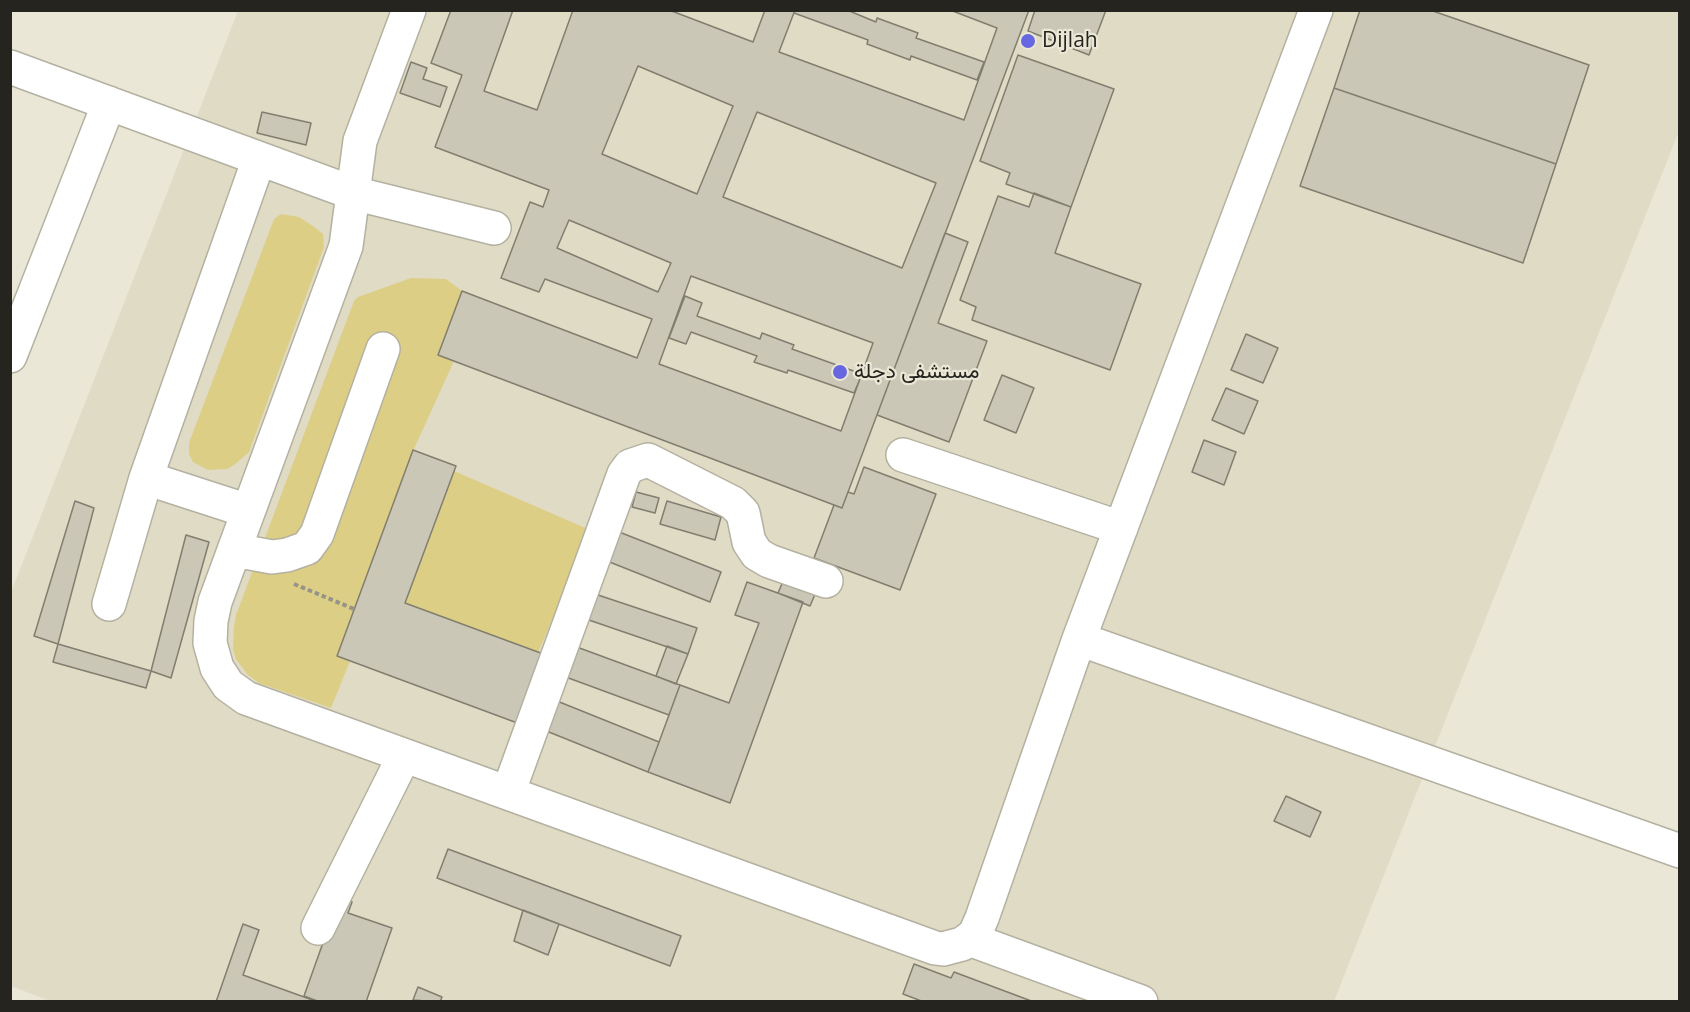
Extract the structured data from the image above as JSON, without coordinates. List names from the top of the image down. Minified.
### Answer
{"places":["Dijlah","مستشفى دجلة"]}
